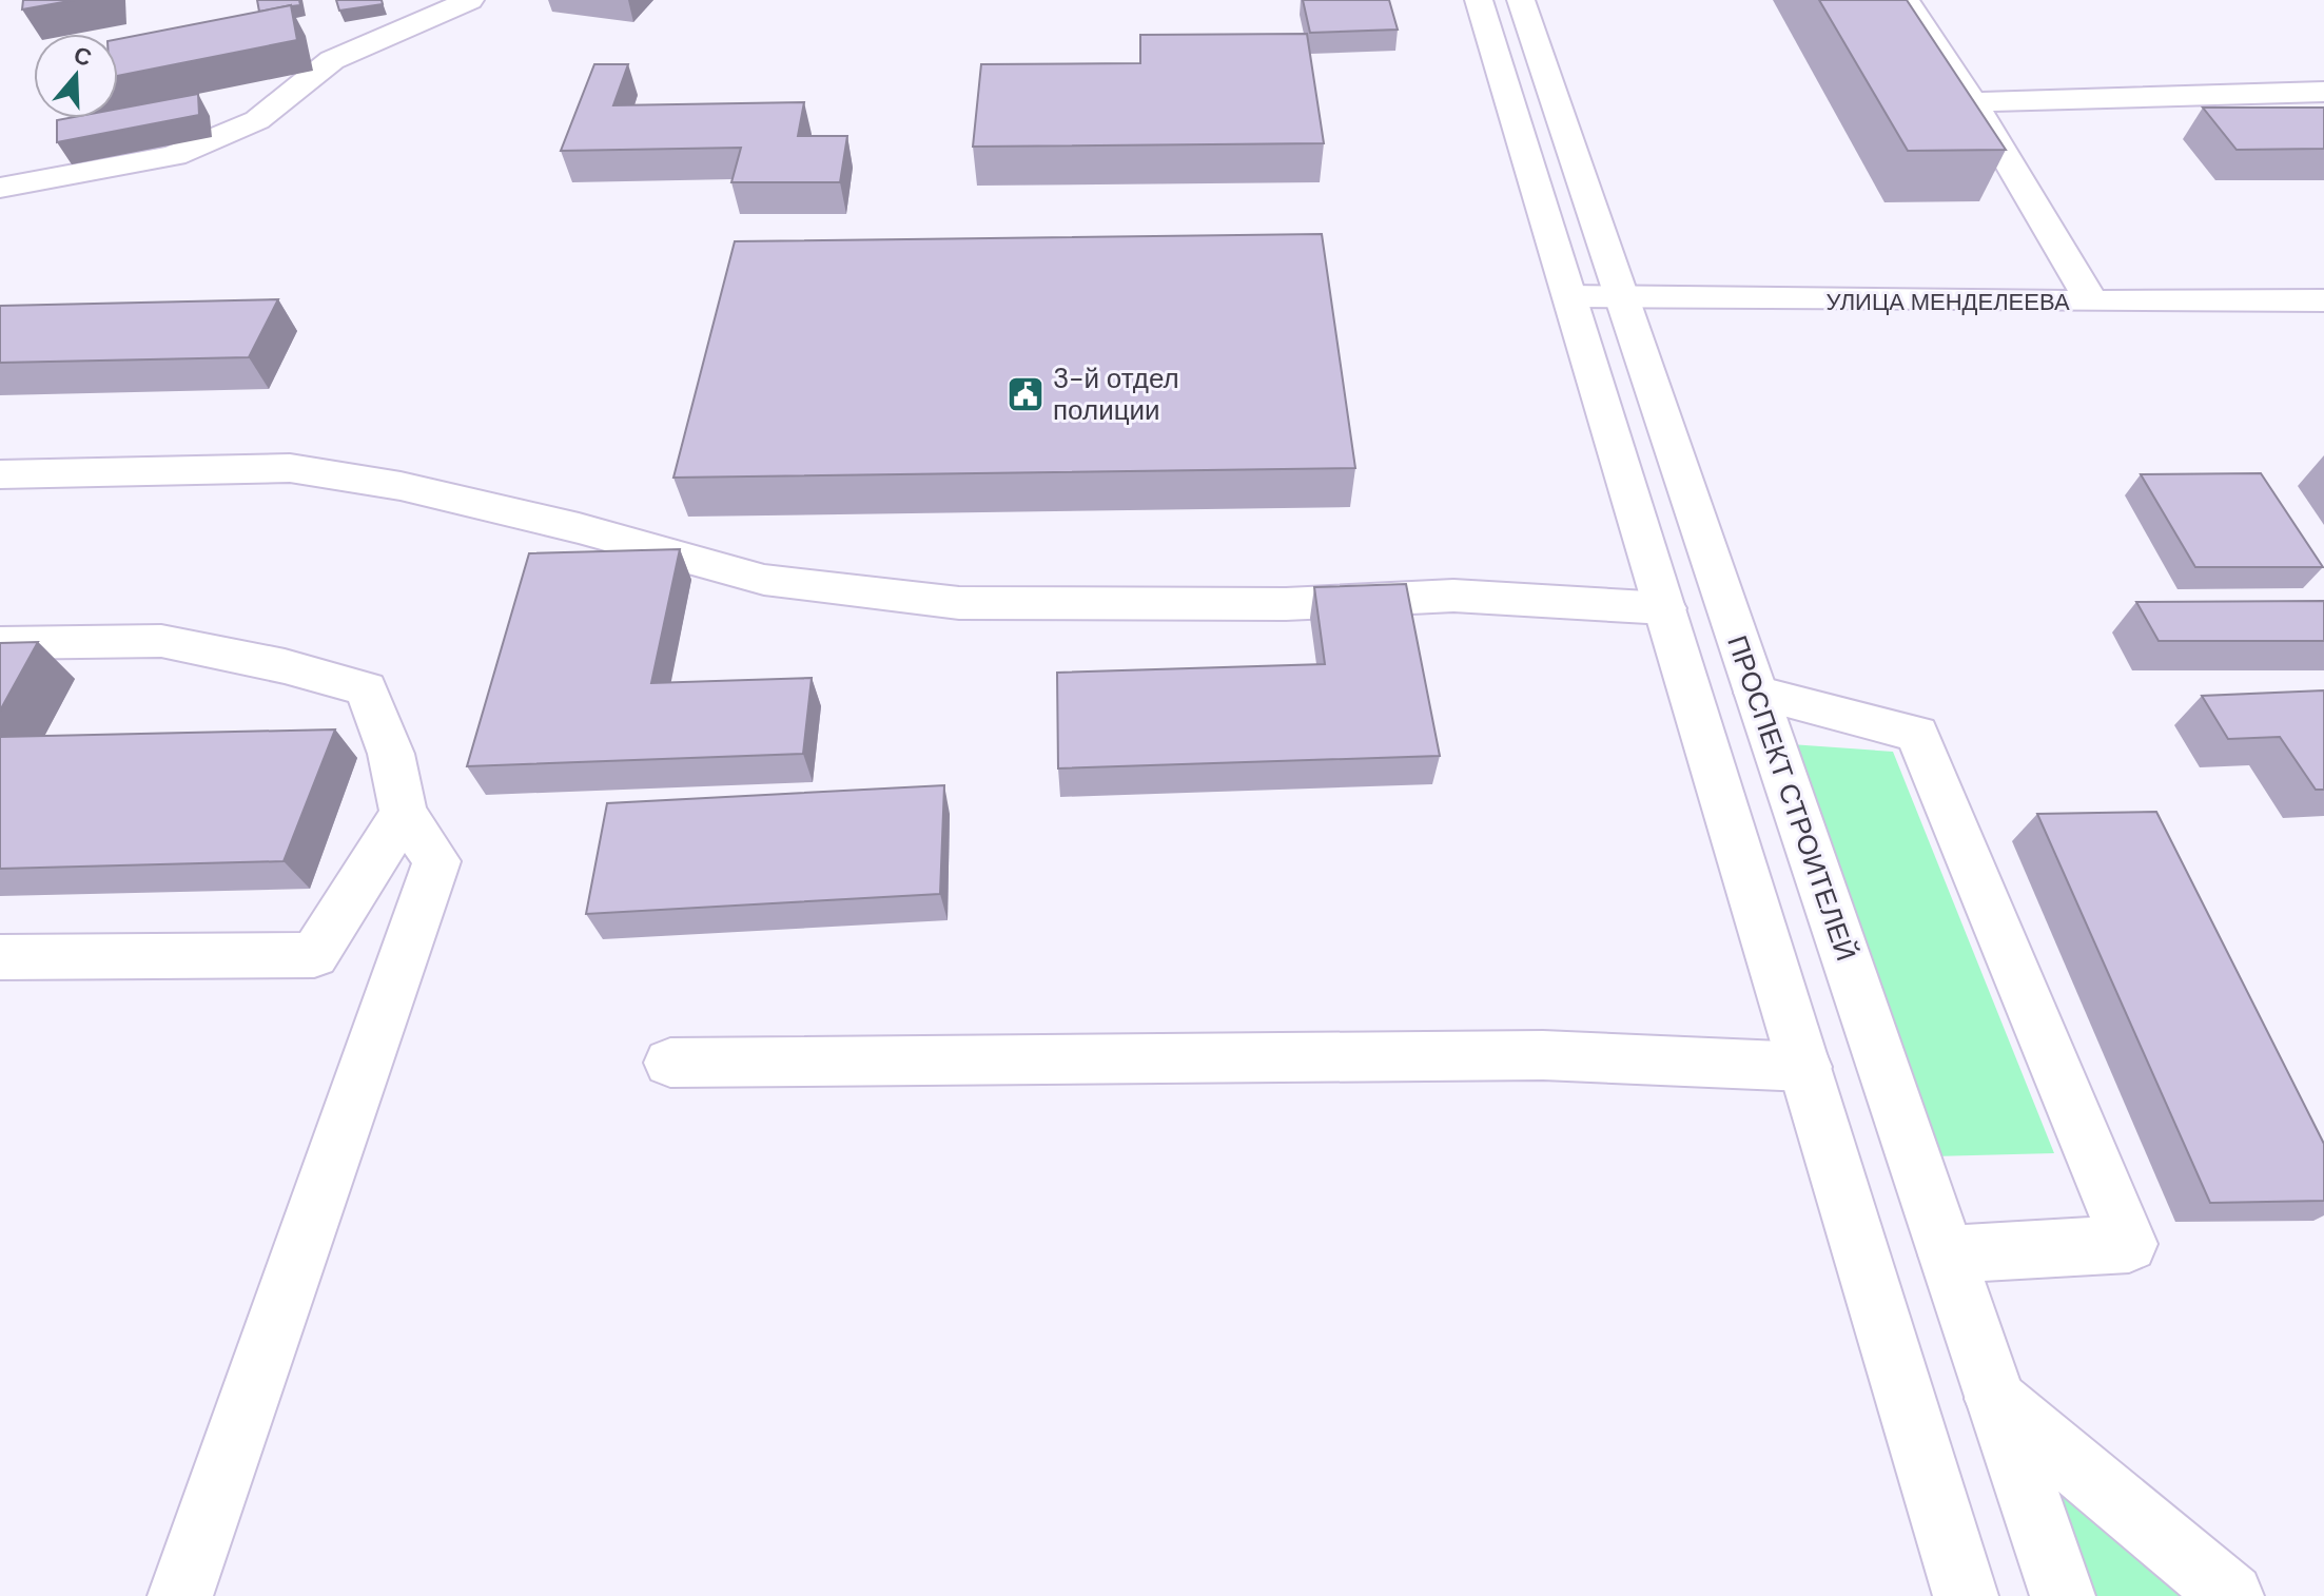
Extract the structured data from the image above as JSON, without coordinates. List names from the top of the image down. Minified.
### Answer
{"streets":{"main road":["УЛИЦА МЕНДЕЛЕЕВА","ПРОСПЕКТ СТРОИТЕЛЕЙ"]},"crossings":[["УЛИЦА МЕНДЕЛЕЕВА","ПРОСПЕКТ СТРОИТЕЛЕЙ"]],"places":{"public building":["3-й отдел полиции"]},"north":"top"}
